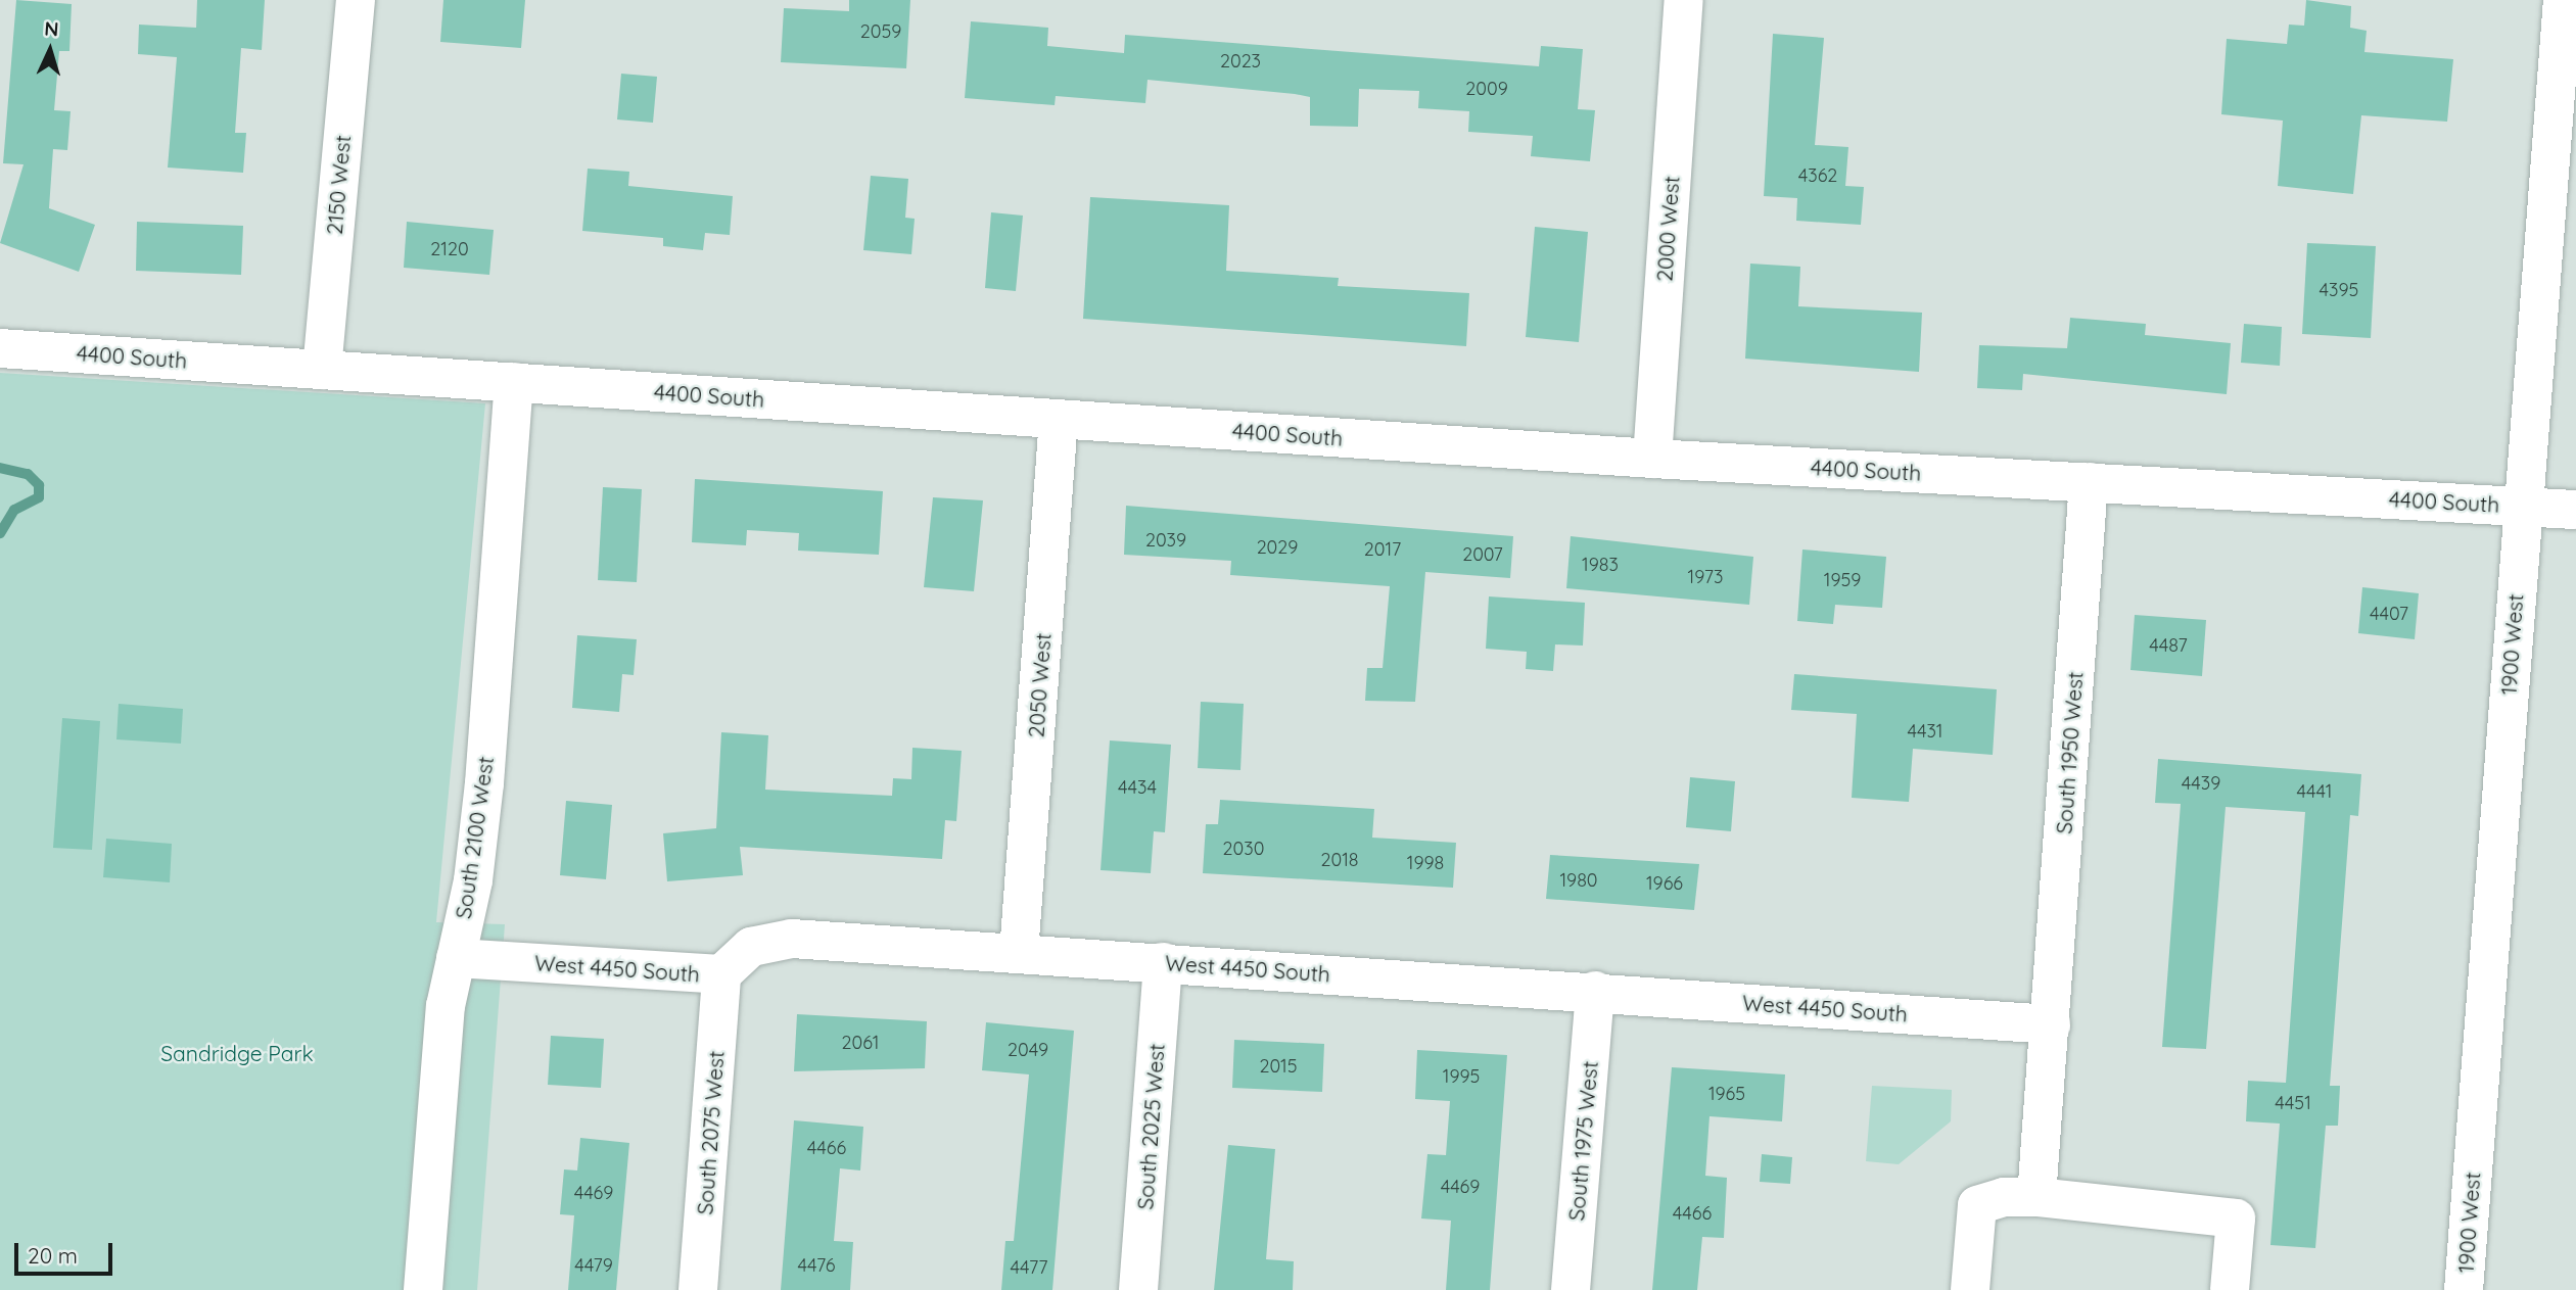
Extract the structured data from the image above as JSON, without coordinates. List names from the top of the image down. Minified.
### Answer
{"streets":{"street":["2150 West","2000 West","4400 South","1900 West","2050 West","South 1950 West","South 2100 West","West 4450 South","South 2025 West","South 2075 West","South 1975 West"]},"crossings":[["2150 West","4400 South"],["2000 West","4400 South"],["4400 South","1900 West"],["4400 South","2050 West"],["4400 South","South 1950 West"],["4400 South","South 2100 West"],["2050 West","West 4450 South"],["South 1950 West","West 4450 South"],["South 2100 West","West 4450 South"],["West 4450 South","South 2025 West"],["West 4450 South","South 2075 West"],["West 4450 South","South 1975 West"]],"parks":["Sandridge Park"],"house_numbers":["2059","2023","2009","4362","2120","4395","2039","2029","2017","2007","1983","1973","1959","4407","4487","4431","4439","4434","4441","2030","2018","1998","1980","1966","2061","2049","2015","1995","1965","4451","4466","4469","4469","4466","4479","4476","4477"],"scale_bar":"20 m","north":"top"}
